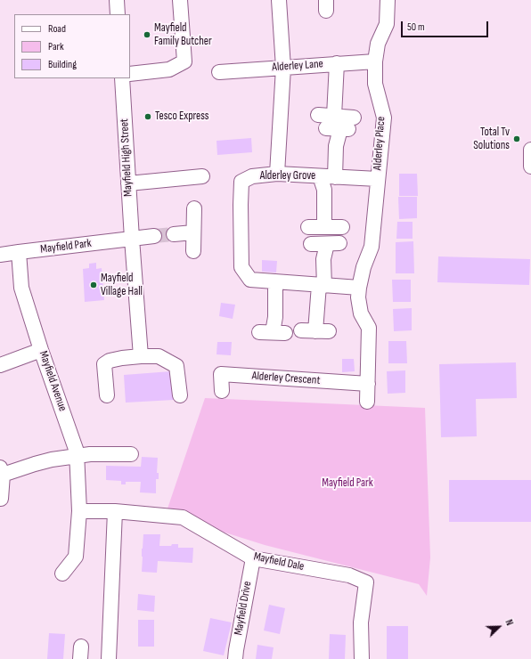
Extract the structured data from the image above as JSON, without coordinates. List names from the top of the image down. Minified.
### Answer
{"streets":{"street":["Alderley Lane","Alderley Place","Mayfield High Street","Alderley Grove","Mayfield Park","Alderley Crescent","Mayfield Avenue","Mayfield Dale","Mayfield Drive"]},"crossings":[["Alderley Lane","Alderley Place"],["Alderley Place","Alderley Grove"],["Alderley Place","Alderley Crescent"],["Mayfield High Street","Mayfield Park"],["Mayfield Park","Mayfield Avenue"],["Mayfield Avenue","Mayfield Dale"],["Mayfield Dale","Mayfield Drive"]],"parks":["Mayfield Park"],"places":["Mayfield Family Butcher","Tesco Express","Total Tv Solutions","Mayfield Village Hall"],"legend":["Road","Park","Building"],"scale_bar":"50 m","north":"top right"}
